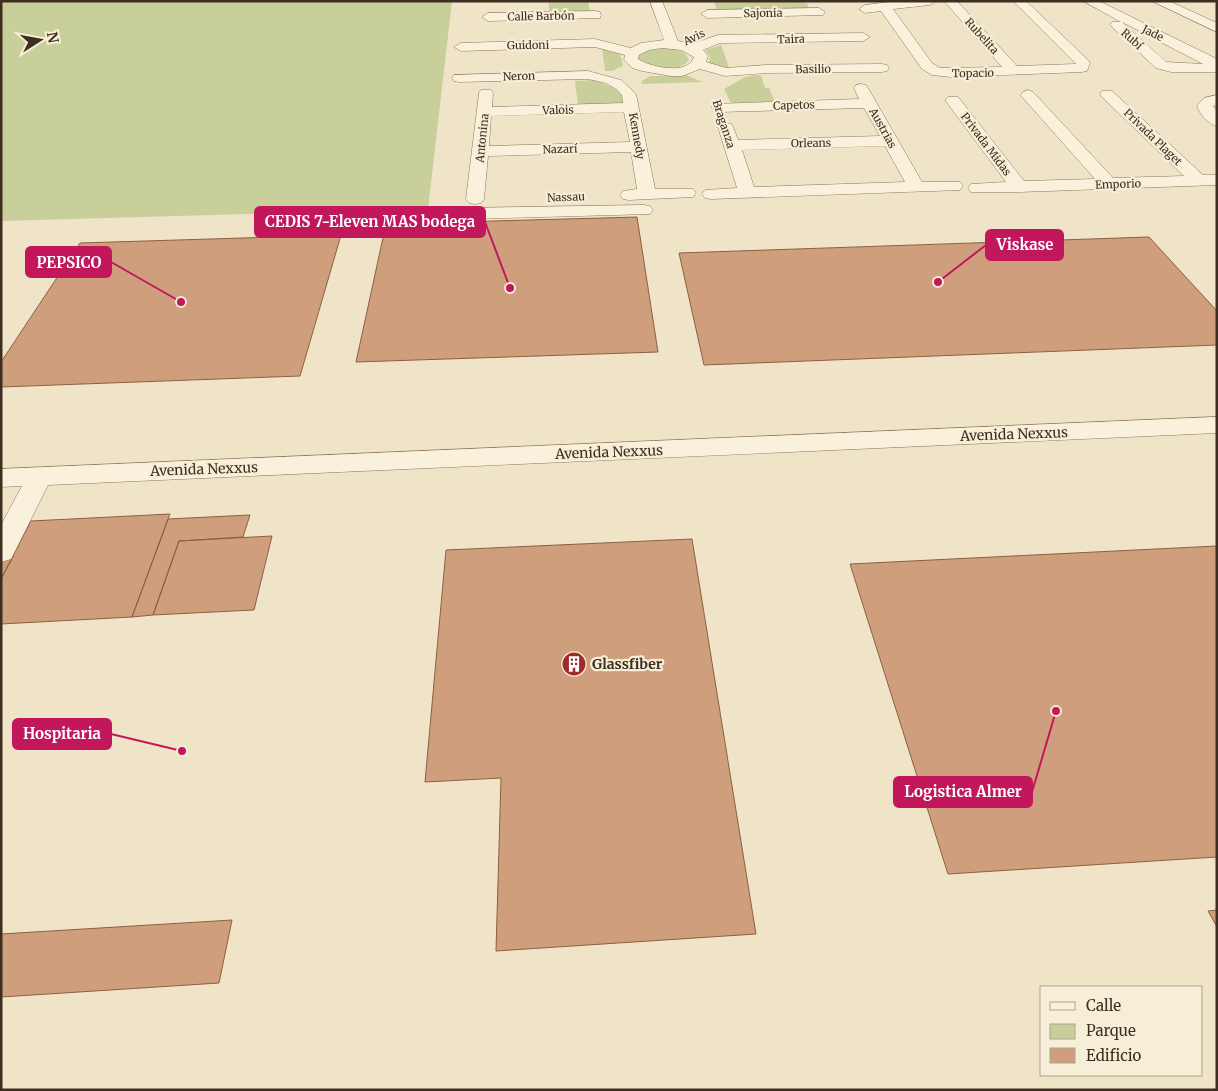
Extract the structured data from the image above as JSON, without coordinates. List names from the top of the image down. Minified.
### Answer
{"streets":{"street":["Sajonia","Calle Barbón","Jade","Rubelita","Avis","Taira","Rubí","Guidoni","Basilio","Topacio","Neron","Capetos","Valois","Braganza","Austrias","Kennedy","Privada Plaget","Antonina","Orleans","Privada Midas","Nazarí","Emporio","Nassau","Avenida Nexxus"]},"crossings":[["Sajonia","Avis"],["Calle Barbón","Guidoni"],["Jade","Rubí"],["Rubelita","Topacio"],["Avis","Taira"],["Basilio","Braganza"],["Basilio","Austrias"],["Neron","Kennedy"],["Neron","Antonina"],["Capetos","Braganza"],["Capetos","Austrias"],["Valois","Kennedy"],["Valois","Antonina"],["Braganza","Orleans"],["Austrias","Orleans"],["Kennedy","Nazarí"],["Kennedy","Nassau"],["Privada Plaget","Emporio"],["Antonina","Nazarí"],["Antonina","Nassau"],["Privada Midas","Emporio"]],"places":{"other":["Viskase","CEDIS 7-Eleven MAS bodega","PEPSICO","Logistica Almer","Hospitaria"],"building":["Glassfiber"]},"legend":["Calle","Parque","Edificio"],"north":"right"}
